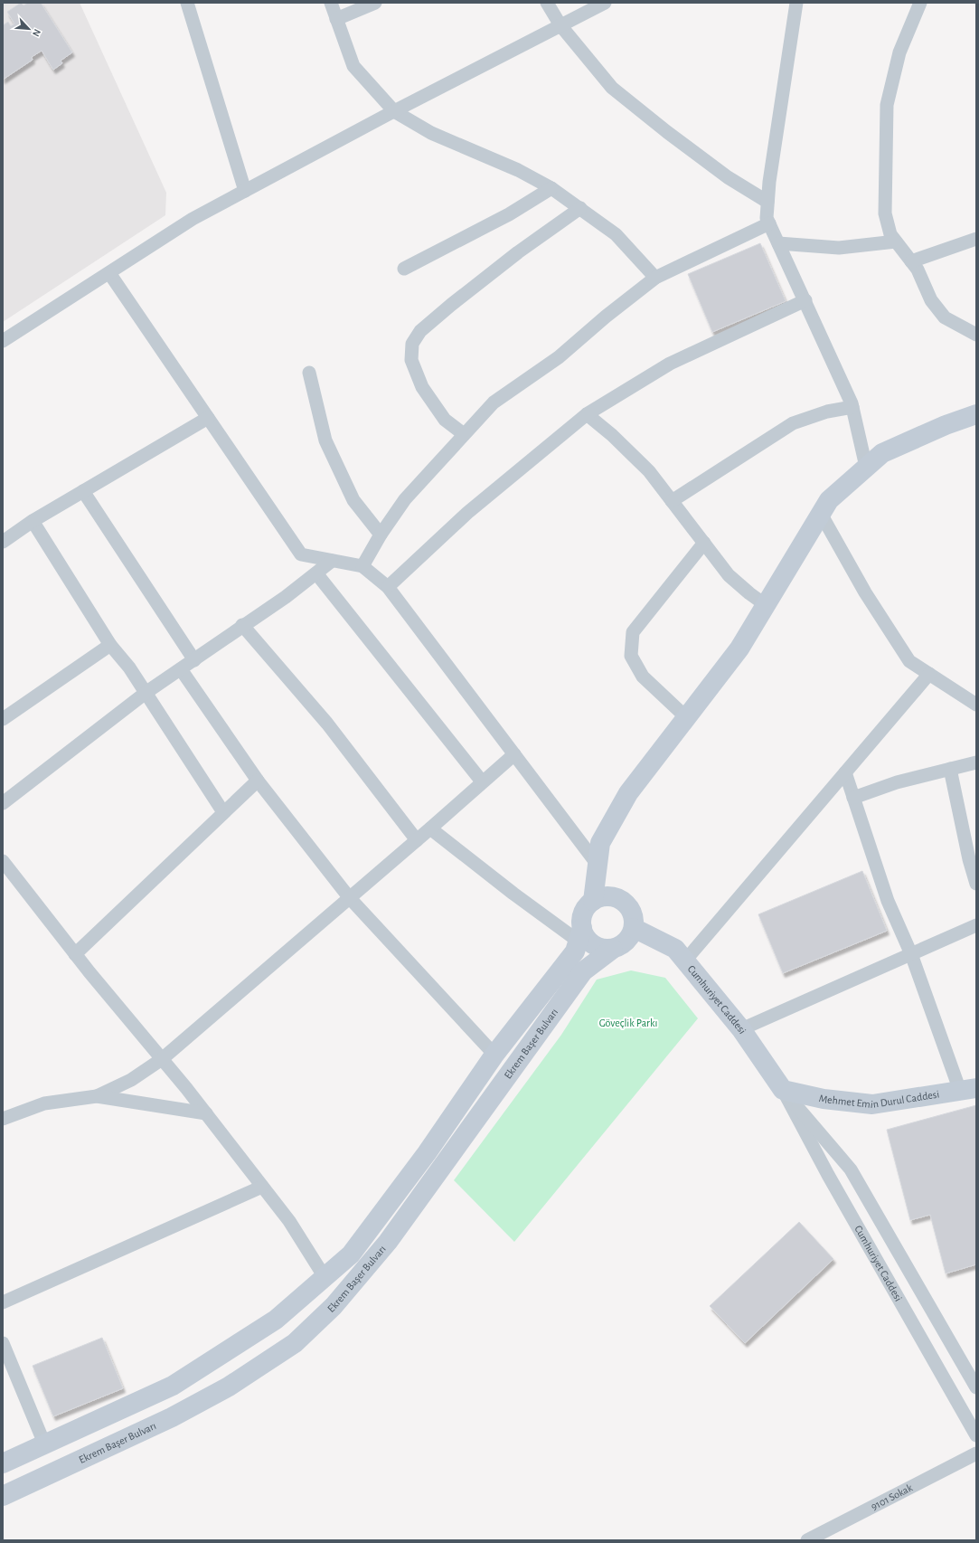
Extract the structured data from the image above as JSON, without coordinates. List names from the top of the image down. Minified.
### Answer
{"streets":{"main road":["Cumhuriyet Caddesi","Ekrem Başer Bulvarı","Mehmet Emin Durul Caddesi"],"street":["9101 Sokak"]},"crossings":[["Cumhuriyet Caddesi","Ekrem Başer Bulvarı"],["Cumhuriyet Caddesi","Mehmet Emin Durul Caddesi"]],"parks":["Göveçlik Parkı"],"north":"bottom right"}
